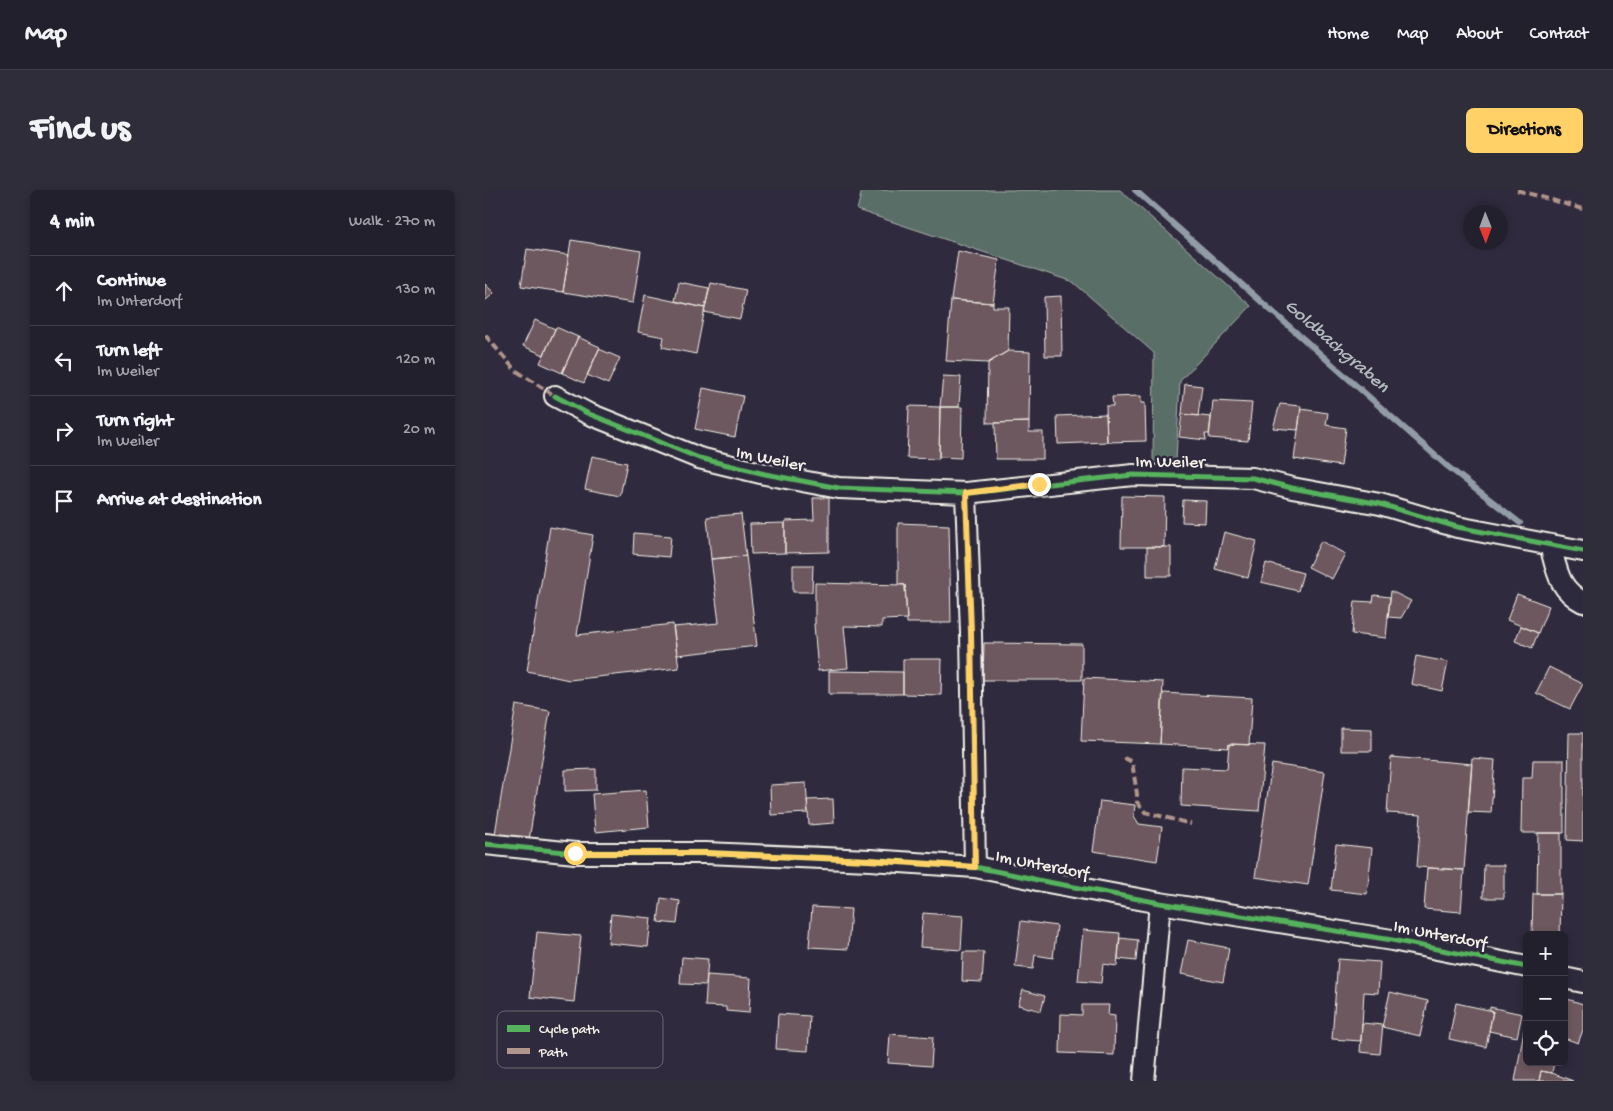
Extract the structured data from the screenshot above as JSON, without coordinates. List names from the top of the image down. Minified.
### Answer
{"streets":{"street":["Im Weiler","Im Unterdorf"]},"water":["Goldbachgraben"],"legend":["Cycle path","Path"],"north":"bottom","page":{"header":"Map","nav":["Home","Map","About","Contact"],"buttons":"Directions","title":"Find us","heading":["4 min","Walk · 270 m"],"list":[["Continue","Im Unterdorf","130 m"],["Turn left","Im Weiler","120 m"],["Turn right","Im Weiler","20 m"],"Arrive at destination"],"map_buttons":["+","−"]}}
